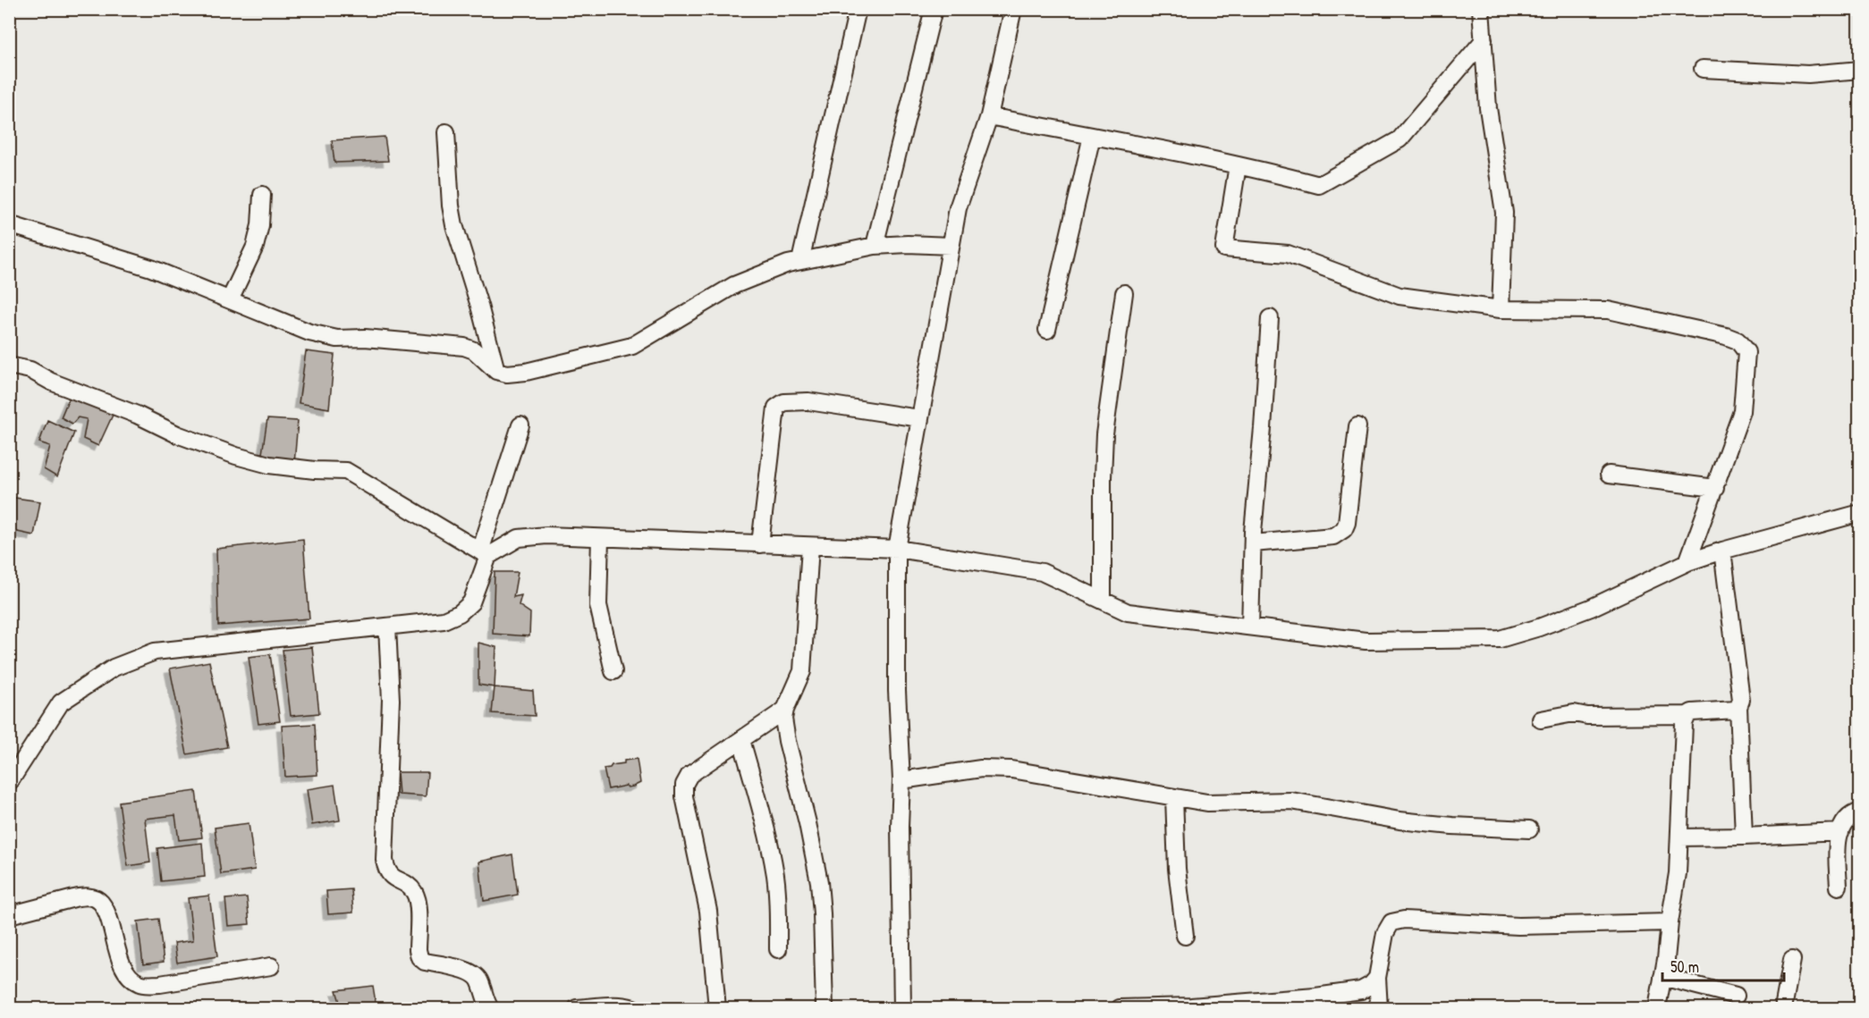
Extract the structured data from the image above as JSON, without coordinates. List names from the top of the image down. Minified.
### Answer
{"scale_bar":"50 m"}
